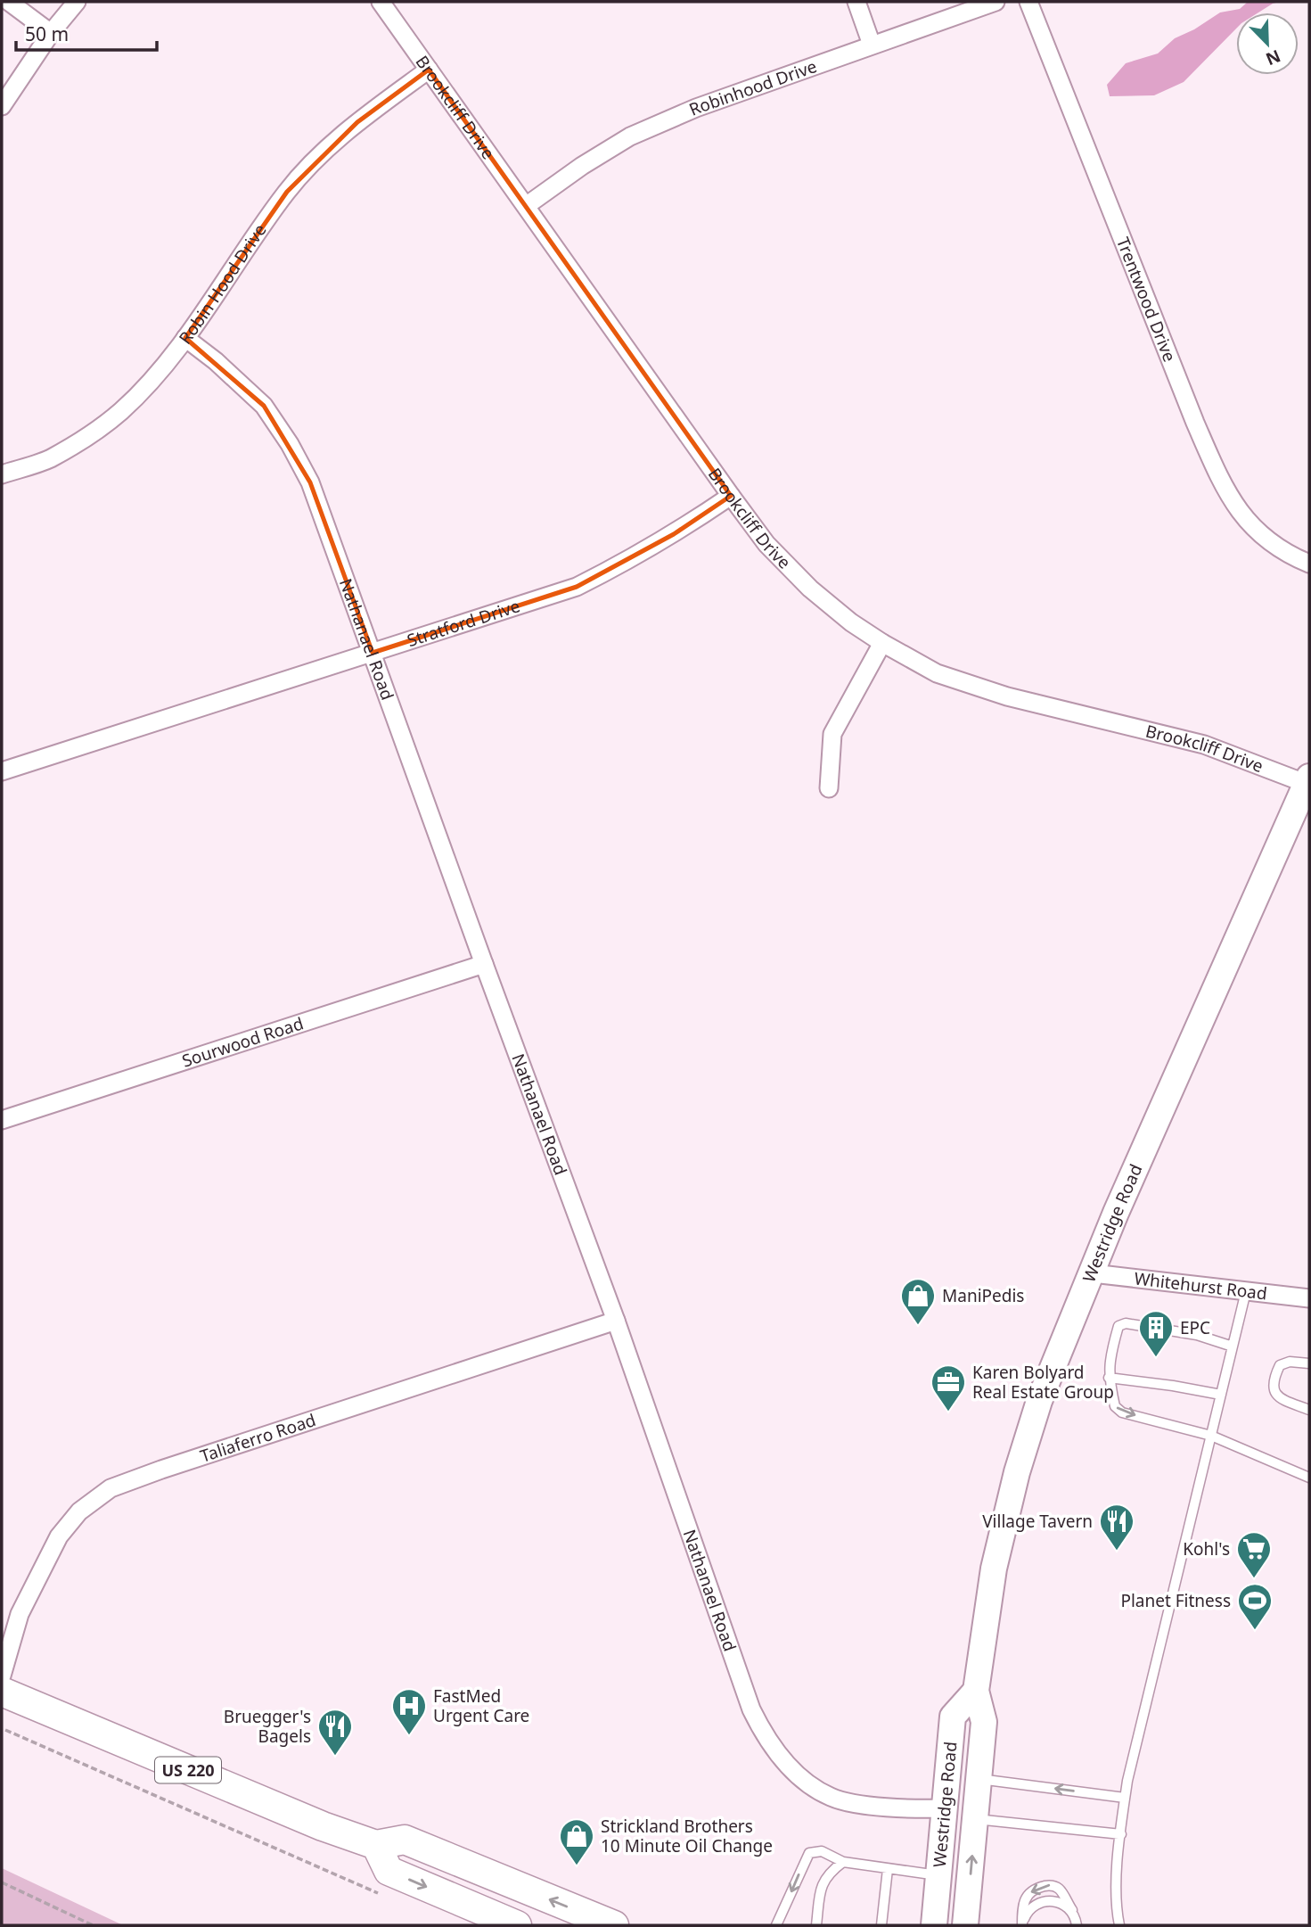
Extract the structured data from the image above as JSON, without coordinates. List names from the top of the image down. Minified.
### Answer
{"streets":{"main road":["Westridge Road","US 220"],"street":["Robinhood Drive","Brookcliff Drive","Robin Hood Drive","Trentwood Drive","Stratford Drive","Nathanael Road","Sourwood Road","Whitehurst Road","Taliaferro Road"]},"crossings":[["Robinhood Drive","Brookcliff Drive"],["Brookcliff Drive","Robin Hood Drive"],["Brookcliff Drive","Stratford Drive"],["Brookcliff Drive","Westridge Road"],["Robin Hood Drive","Nathanael Road"],["Stratford Drive","Nathanael Road"],["Nathanael Road","Sourwood Road"],["Nathanael Road","Westridge Road"],["Nathanael Road","Taliaferro Road"],["Westridge Road","Whitehurst Road"]],"places":{"shop":["ManiPedis","Strickland Brothers 10 Minute Oil Change"],"building":["EPC"],"office":["Karen Bolyard Real Estate Group"],"restaurant":["Village Tavern","Bruegger's Bagels"],"supermarket":["Kohl's"],"sports":["Planet Fitness"],"hospital":["FastMed Urgent Care"]},"scale_bar":"50 m","north":"bottom right"}
